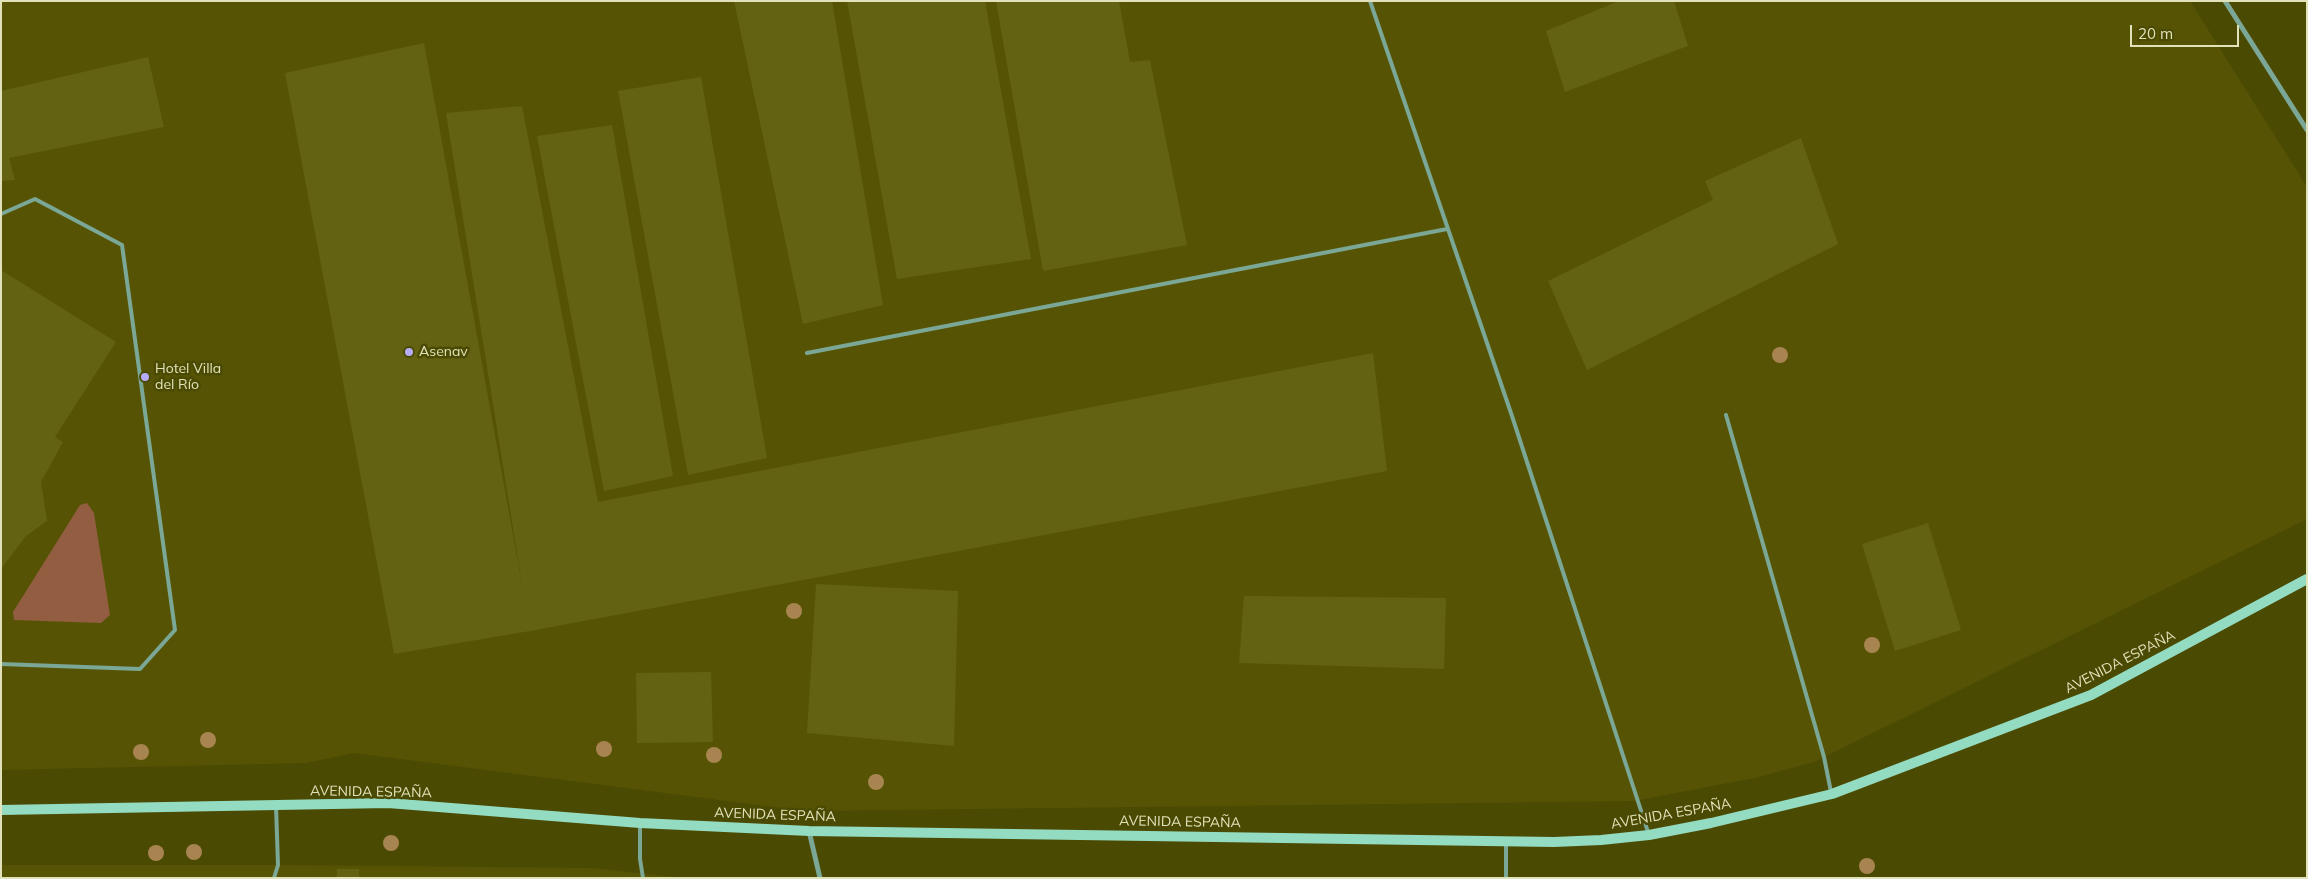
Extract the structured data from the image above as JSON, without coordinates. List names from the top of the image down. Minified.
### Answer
{"streets":{"main road":["AVENIDA ESPAÑA"]},"places":["Asenav","Hotel Villa del Río"],"scale_bar":"20 m"}
